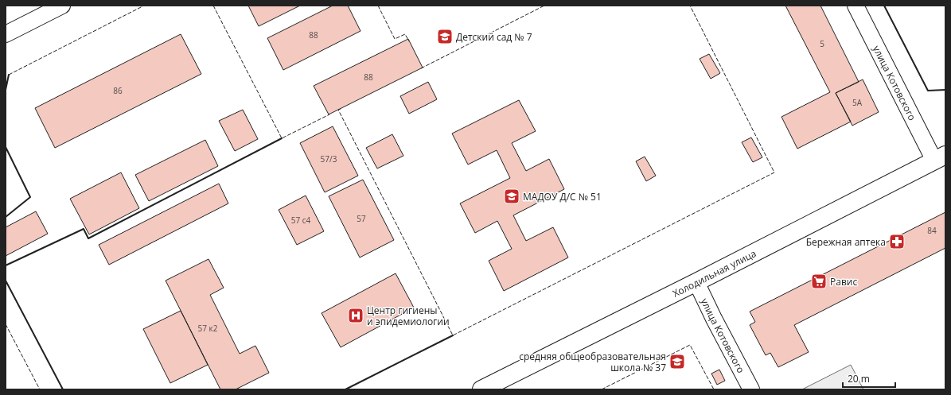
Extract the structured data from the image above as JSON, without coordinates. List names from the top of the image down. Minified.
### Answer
{"streets":{"street":["улица Котовского","Холодильная улица"]},"crossings":[["улица Котовского","Холодильная улица"]],"places":{"school or university":["Детский сад № 7","МАДОУ Д/С № 51","средняя общеобразовательная школа № 37"],"pharmacy":["Бережная аптека"],"supermarket":["Равис"],"hospital":["Центр гигиены и эпидемиологии"]},"house_numbers":["88","5","88","86","5А","57/3","57","57 с4","84","57 к2"],"scale_bar":"20 m"}
